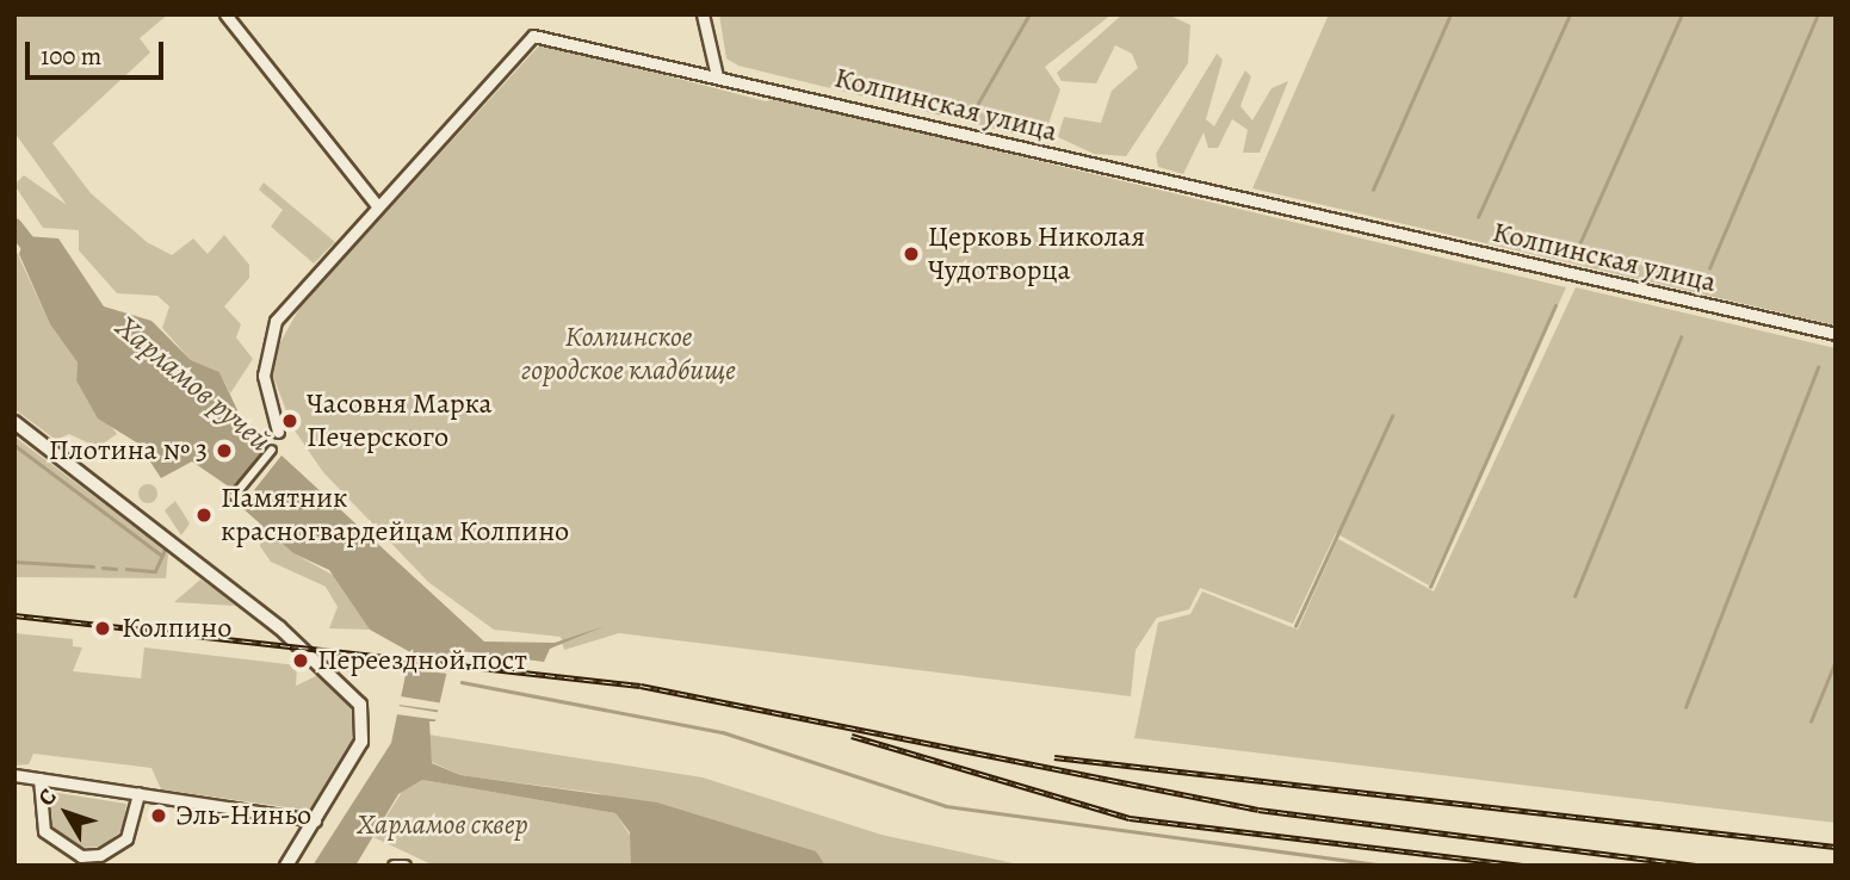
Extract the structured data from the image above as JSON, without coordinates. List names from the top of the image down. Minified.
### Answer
{"streets":{"street":["Колпинская улица"]},"water":["Харламов ручей"],"parks":["Колпинское городское кладбище","Харламов сквер"],"places":["Церковь Николая Чудотворца","Часовня Марка Печерского","Плотина № 3","Памятник красногвардейцам Колпино","Колпино","Переездной пост","Эль-Ниньо"],"scale_bar":"100 m","north":"top left"}
